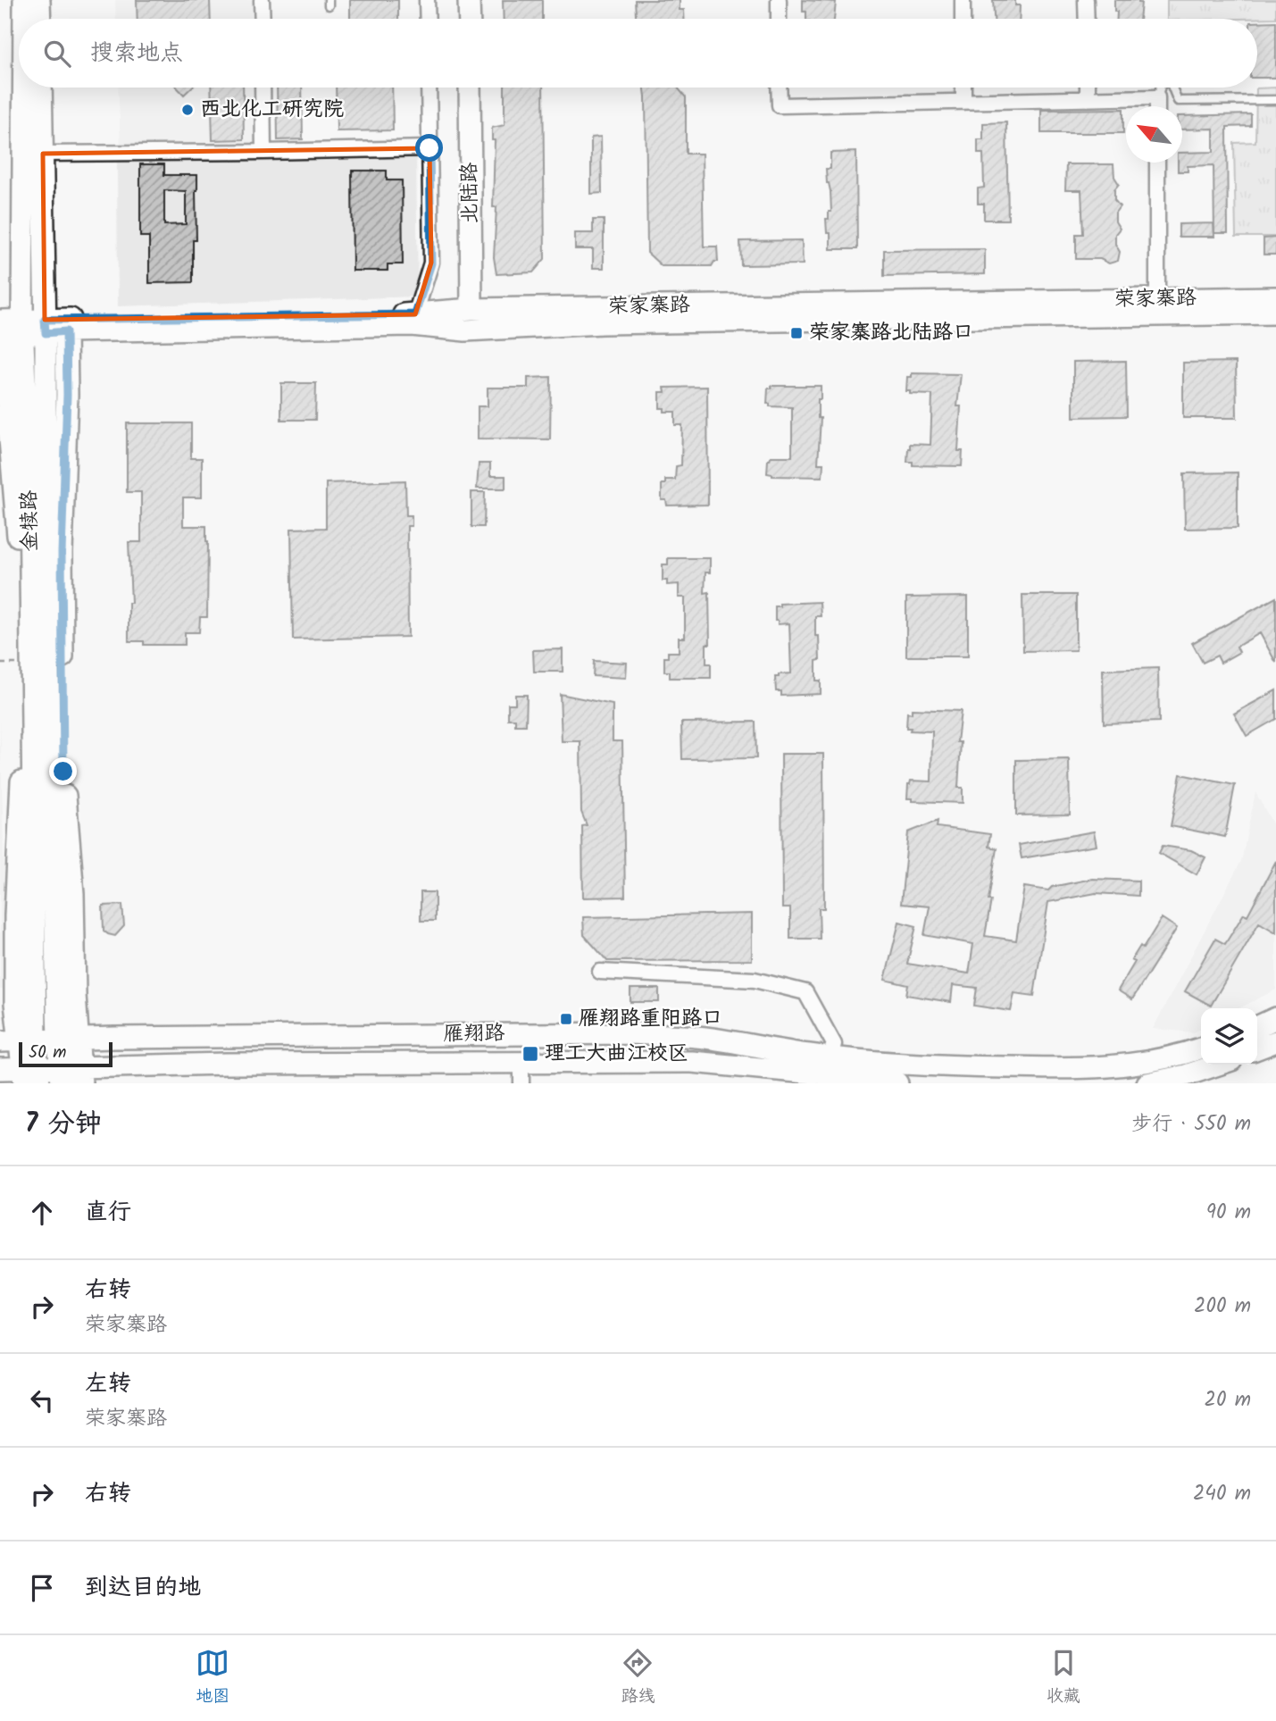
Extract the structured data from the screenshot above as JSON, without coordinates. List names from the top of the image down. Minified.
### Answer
{"streets":{"main road":["北陆路","荣家寨路","金犊路","雁翔路"]},"crossings":[["北陆路","荣家寨路"],["荣家寨路","金犊路"],["金犊路","雁翔路"]],"places":{"other":["西北化工研究院"],"transit":["荣家寨路北陆路口","雁翔路重阳路口","理工大曲江校区"]},"scale_bar":"50 m","north":"top left","page":{"search":"搜索地点","scale":"50 m","heading":["7 分钟","步行 · 550 m"],"list":[["直行","90 m"],["右转","荣家寨路","200 m"],["左转","荣家寨路","20 m"],["右转","240 m"],"到达目的地"],"nav":["地图","路线","收藏"]}}
